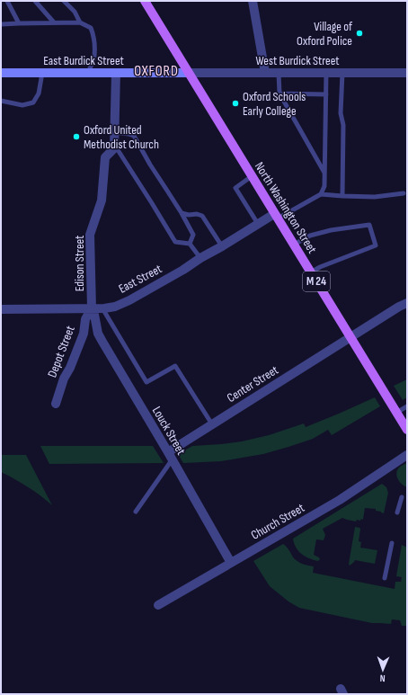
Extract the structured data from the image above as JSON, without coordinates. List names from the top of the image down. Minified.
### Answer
{"streets":{"main road":["East Burdick Street","North Washington Street","M 24"],"street":["West Burdick Street","Edison Street","East Street","Depot Street","Center Street","Louck Street","Church Street"]},"crossings":[["East Burdick Street","West Burdick Street"],["East Burdick Street","North Washington Street"],["East Burdick Street","M 24"],["West Burdick Street","North Washington Street"],["West Burdick Street","M 24"],["North Washington Street","East Street"],["North Washington Street","M 24"],["North Washington Street","Center Street"],["Edison Street","East Street"],["Edison Street","Depot Street"],["Edison Street","Louck Street"],["East Street","Depot Street"],["East Street","Louck Street"],["Depot Street","Louck Street"],["Center Street","Louck Street"],["Louck Street","Church Street"]],"districts":["OXFORD"],"places":["Village of Oxford Police","Oxford Schools Early College","Oxford United Methodist Church"],"north":"bottom"}
